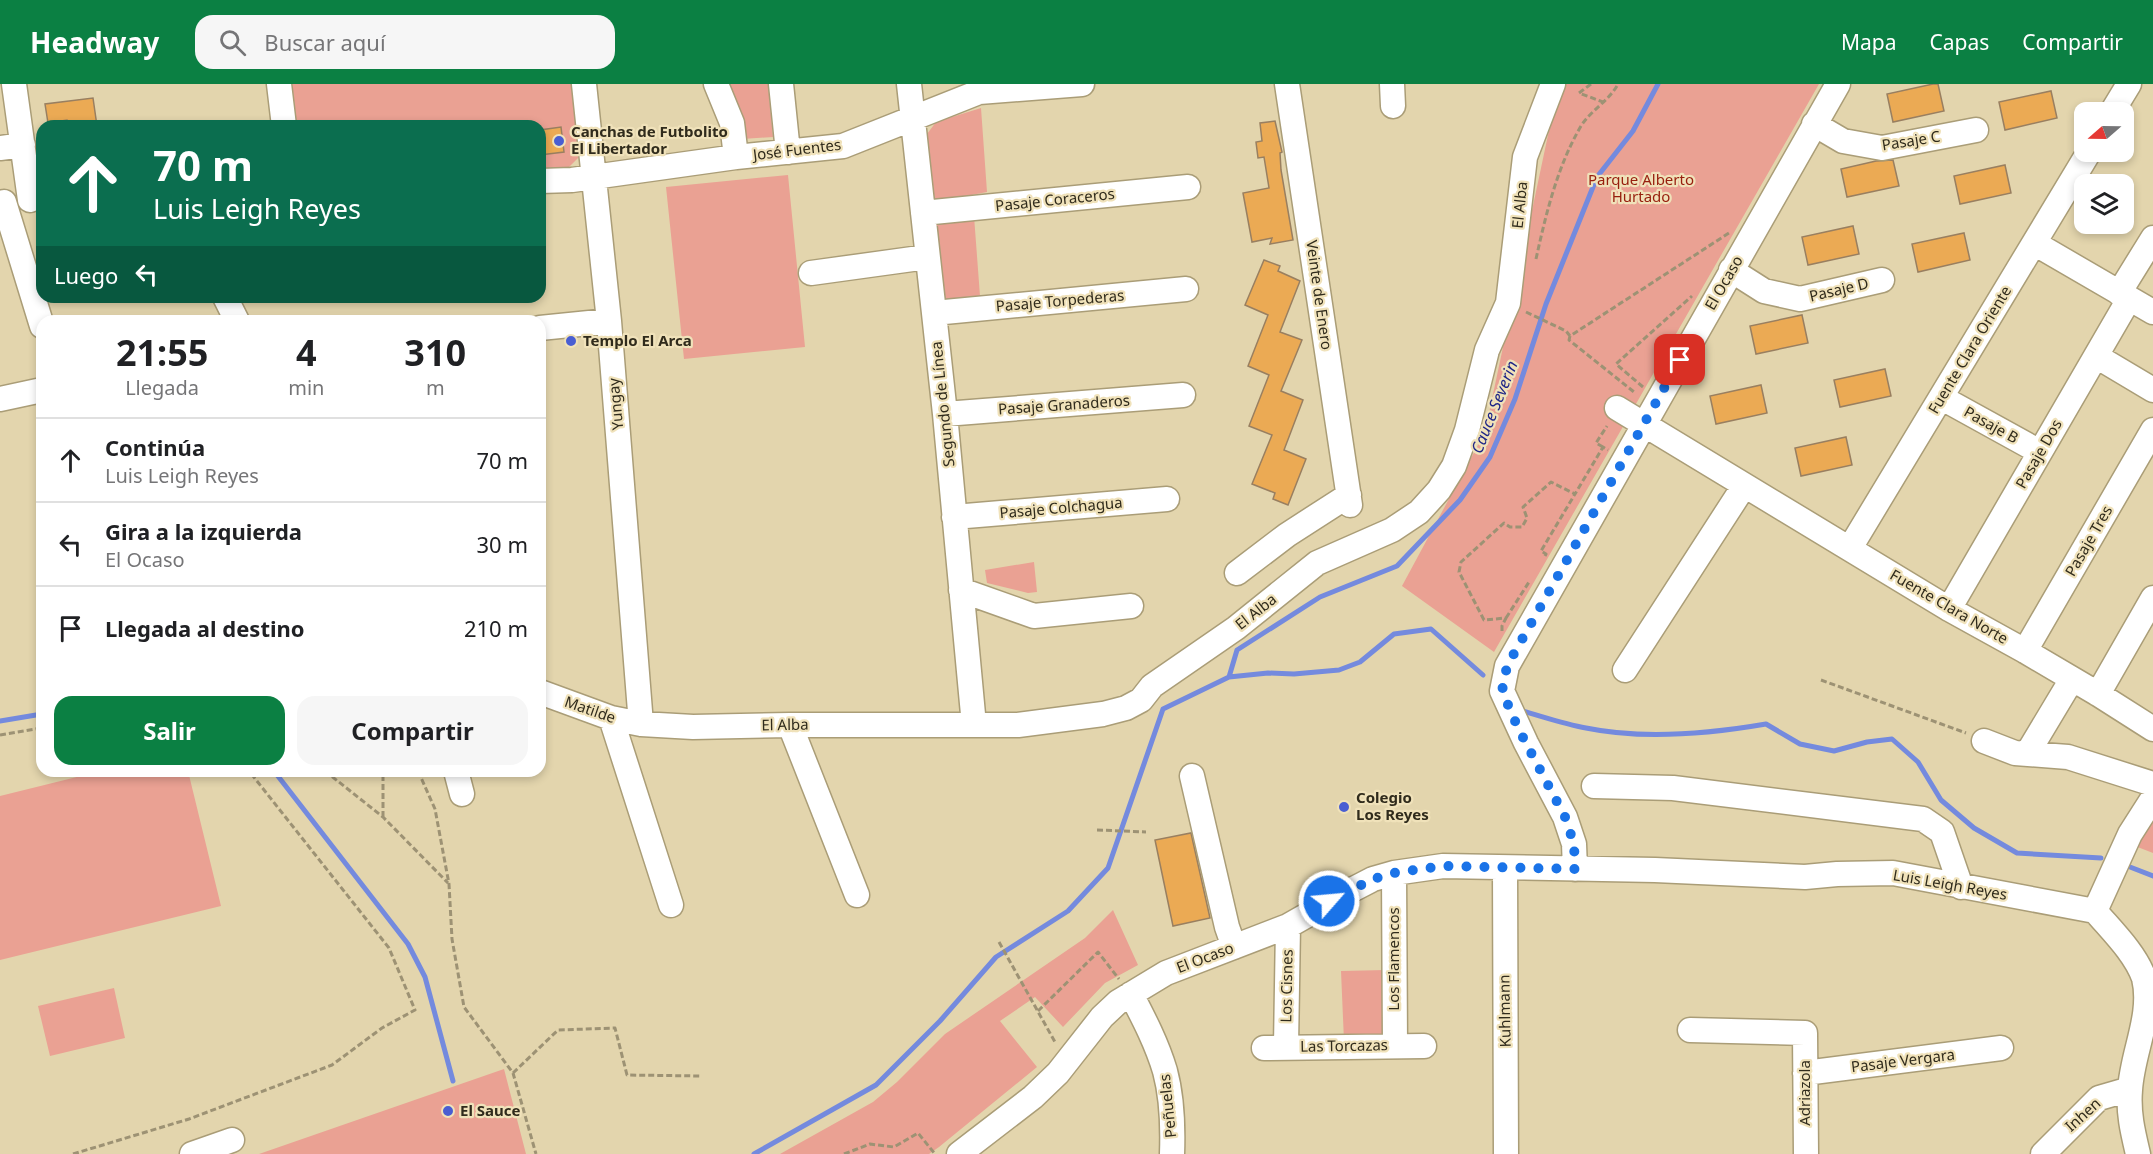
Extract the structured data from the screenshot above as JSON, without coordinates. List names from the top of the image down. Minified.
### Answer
{"streets":{"street":["Pasaje C","José Fuentes","Pasaje Coraceros","El Alba","El Ocaso","Pasaje D","Veinte de Enero","Pasaje Torpederas","Fuente Clara Oriente","Yungay","Segundo de Línea","Pasaje Granaderos","Pasaje B","Pasaje Dos","Pasaje Colchagua","Pasaje Tres","Fuente Clara Norte","Matilde","Luis Leigh Reyes","Los Flamencos","Los Cisnes","Kuhlmann","Las Torcazas","Pasaje Vergara","Adriazola","Peñuelas","Inhen"]},"crossings":[["Pasaje C","El Ocaso"],["José Fuentes","Yungay"],["José Fuentes","Segundo de Línea"],["Pasaje Coraceros","Segundo de Línea"],["El Alba","Yungay"],["El Alba","Segundo de Línea"],["El Alba","Matilde"],["El Ocaso","Pasaje D"],["El Ocaso","Fuente Clara Norte"],["El Ocaso","Luis Leigh Reyes"],["El Ocaso","Los Flamencos"],["El Ocaso","Los Cisnes"],["El Ocaso","Kuhlmann"],["El Ocaso","Peñuelas"],["Pasaje Torpederas","Segundo de Línea"],["Fuente Clara Oriente","Pasaje B"],["Fuente Clara Oriente","Fuente Clara Norte"],["Yungay","Matilde"],["Segundo de Línea","Pasaje Granaderos"],["Segundo de Línea","Pasaje Colchagua"],["Pasaje B","Pasaje Dos"],["Pasaje Dos","Fuente Clara Norte"],["Pasaje Tres","Fuente Clara Norte"],["Luis Leigh Reyes","Kuhlmann"],["Los Flamencos","Las Torcazas"],["Los Cisnes","Las Torcazas"],["Pasaje Vergara","Adriazola"]],"water":["Cauce Severin"],"parks":["Parque Alberto Hurtado"],"places":["Canchas de Futbolito El Libertador","Templo El Arca","Colegio Los Reyes","El Sauce"],"north":"left","page":{"header":"Headway","search":"Buscar aquí","nav":["Mapa","Capas","Compartir"],"turn":["70 m","Luis Leigh Reyes"],"then":"Luego","eta":["21:55","Llegada","4","min","310","m"],"list":[{"name":"Continúa","note":"Luis Leigh Reyes","value":"70 m"},{"name":"Gira a la izquierda","note":"El Ocaso","value":"30 m"},{"name":"Llegada al destino","value":"210 m"}],"buttons":["Salir","Compartir"]}}
